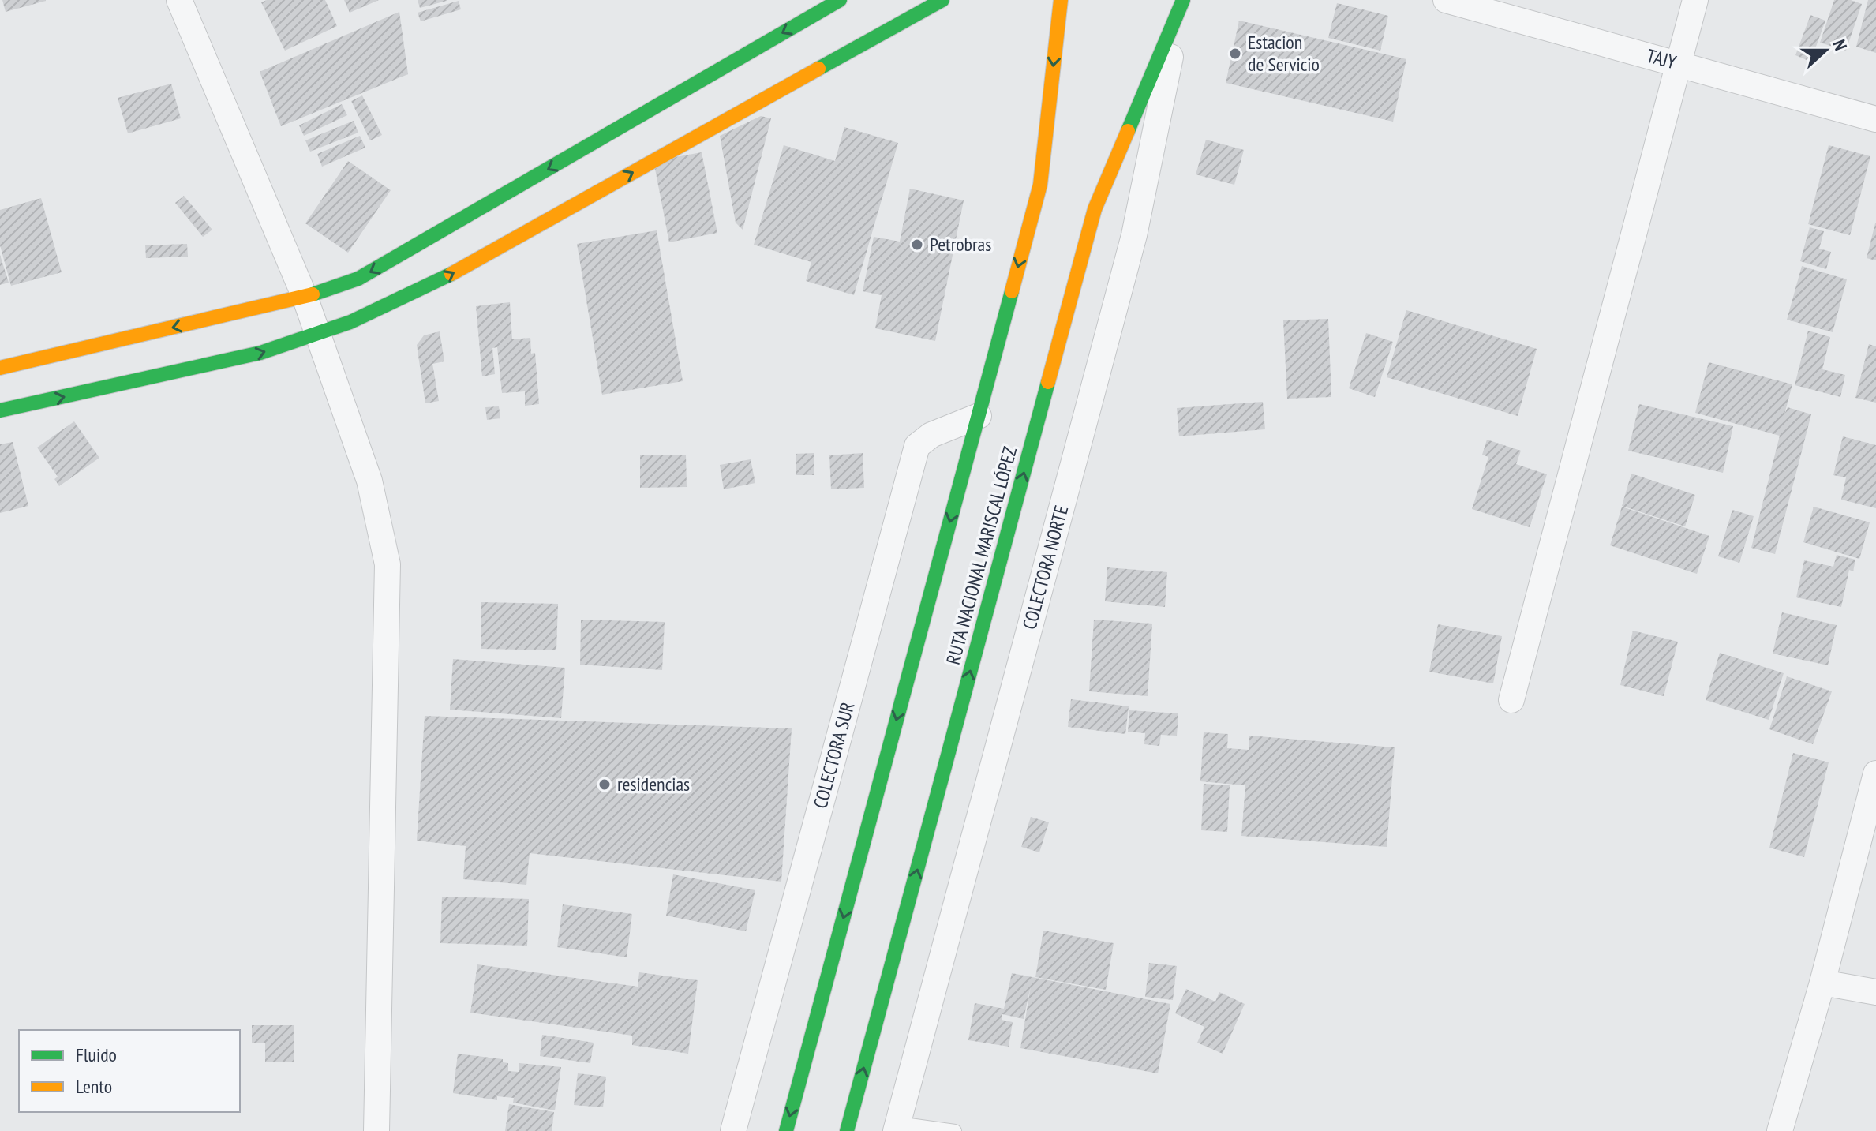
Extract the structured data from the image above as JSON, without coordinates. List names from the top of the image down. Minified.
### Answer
{"streets":{"main road":["RUTA NACIONAL MARISCAL LÓPEZ"],"street":["TAJY","COLECTORA NORTE","COLECTORA SUR"]},"crossings":[["RUTA NACIONAL MARISCAL LÓPEZ","COLECTORA NORTE"],["RUTA NACIONAL MARISCAL LÓPEZ","COLECTORA SUR"]],"places":["Estacion de Servicio","Petrobras","residencias"],"legend":["Fluido","Lento"],"north":"right"}
